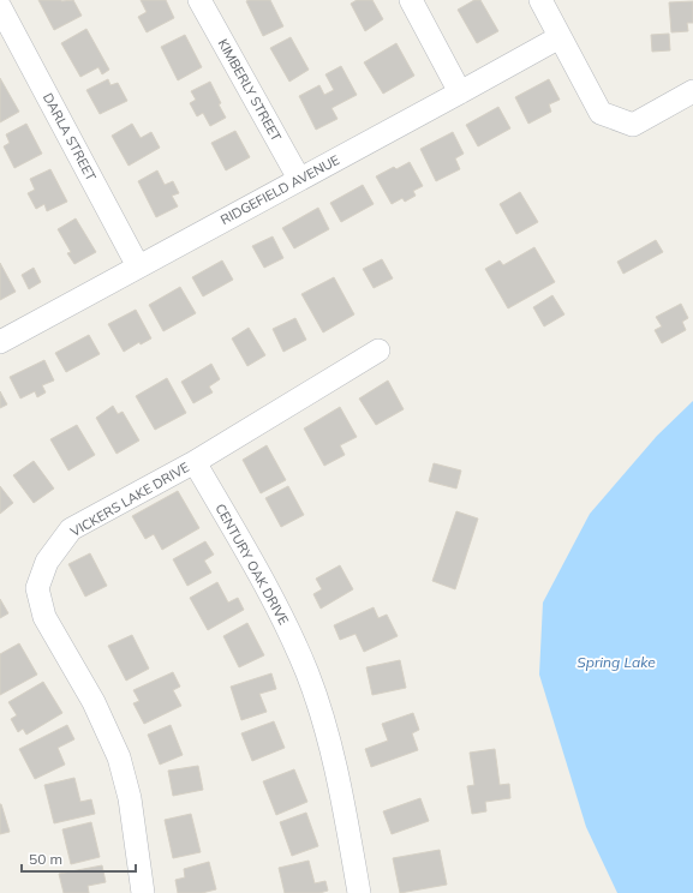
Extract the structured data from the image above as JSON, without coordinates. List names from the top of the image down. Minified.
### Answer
{"streets":{"street":["KIMBERLY STREET","DARLA STREET","RIDGEFIELD AVENUE","VICKERS LAKE DRIVE","CENTURY OAK DRIVE"]},"crossings":[["KIMBERLY STREET","RIDGEFIELD AVENUE"],["DARLA STREET","RIDGEFIELD AVENUE"],["VICKERS LAKE DRIVE","CENTURY OAK DRIVE"]],"water":["Spring Lake"],"scale_bar":"50 m"}
